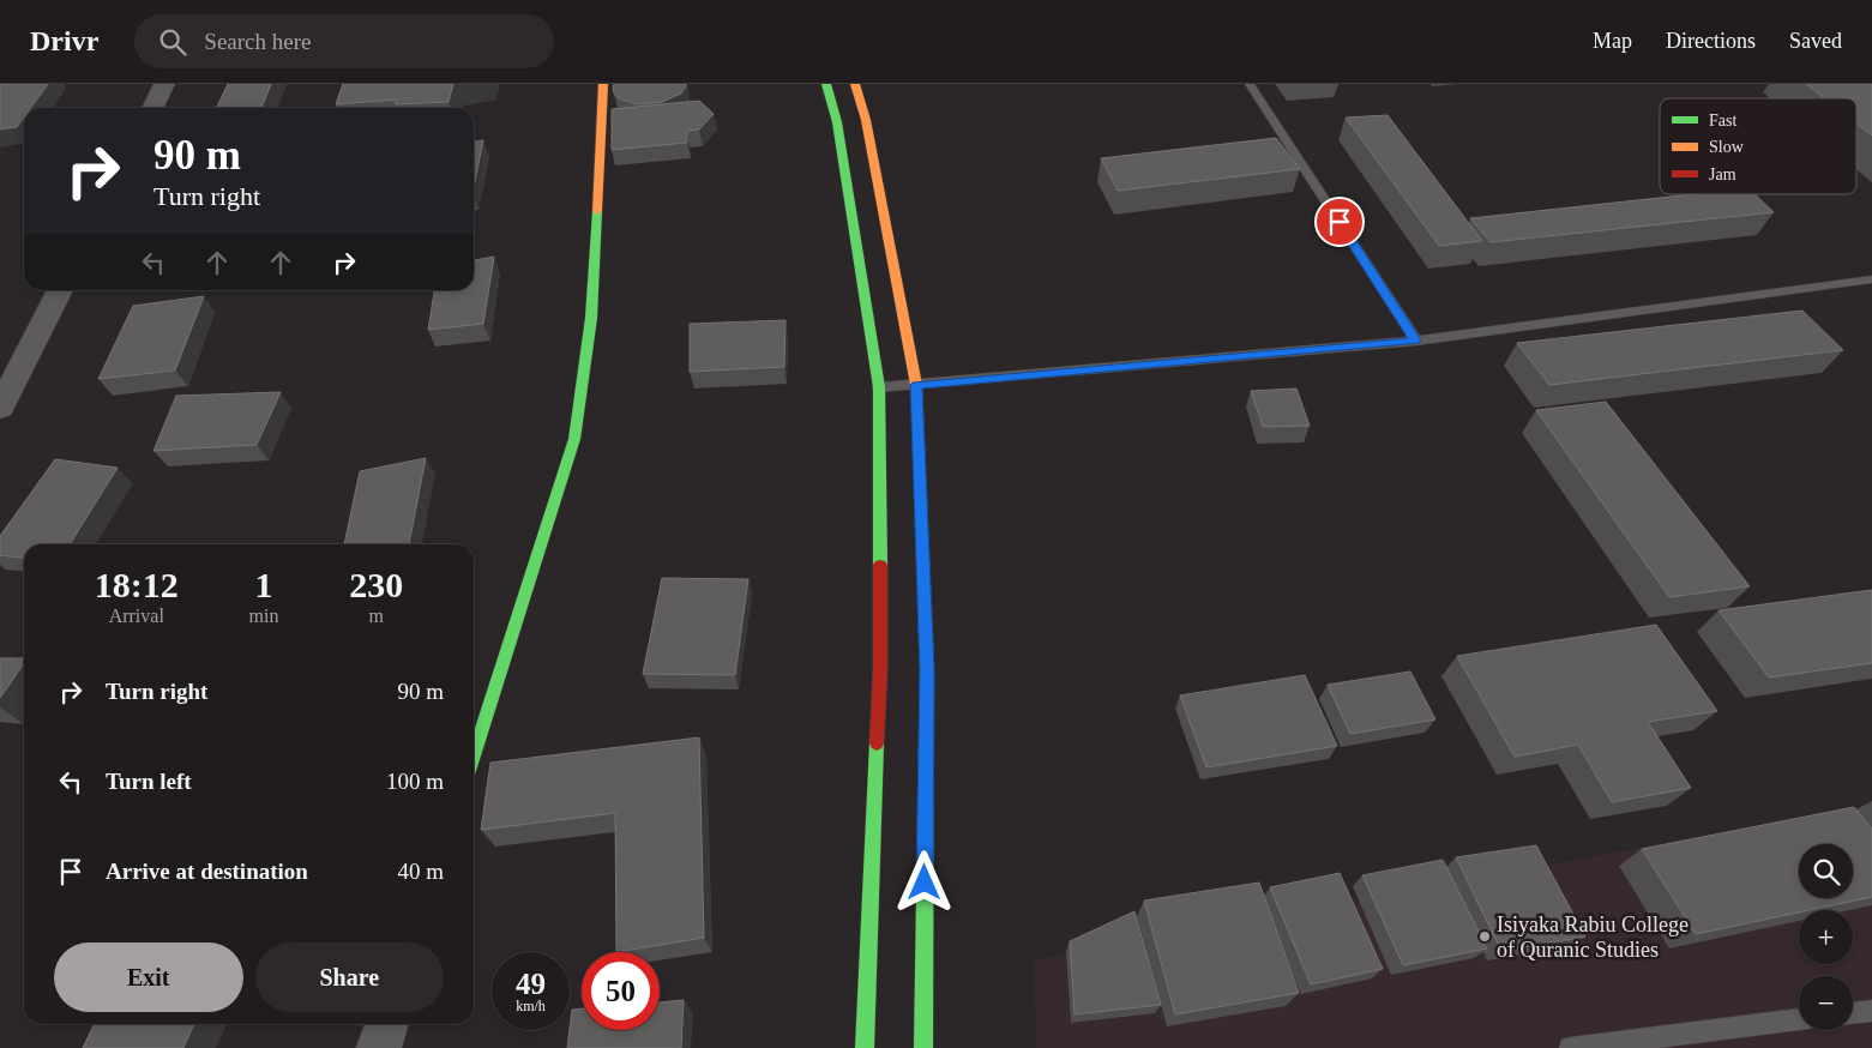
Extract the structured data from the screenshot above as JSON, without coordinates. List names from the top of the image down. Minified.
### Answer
{"places":["Isiyaka Rabiu College of Quranic Studies"],"legend":["Fast","Slow","Jam"],"page":{"header":"Drivr","search":"Search here","nav":["Map","Directions","Saved"],"turn":["90 m","Turn right"],"eta":["18:12","Arrival","1","min","230","m"],"list":[{"name":"Turn right","value":"90 m"},{"name":"Turn left","value":"100 m"},{"name":"Arrive at destination","value":"40 m"}],"map_buttons":["+","−"],"buttons":["Exit","Share"],"speed":"49 km/h","limit":"50"}}
